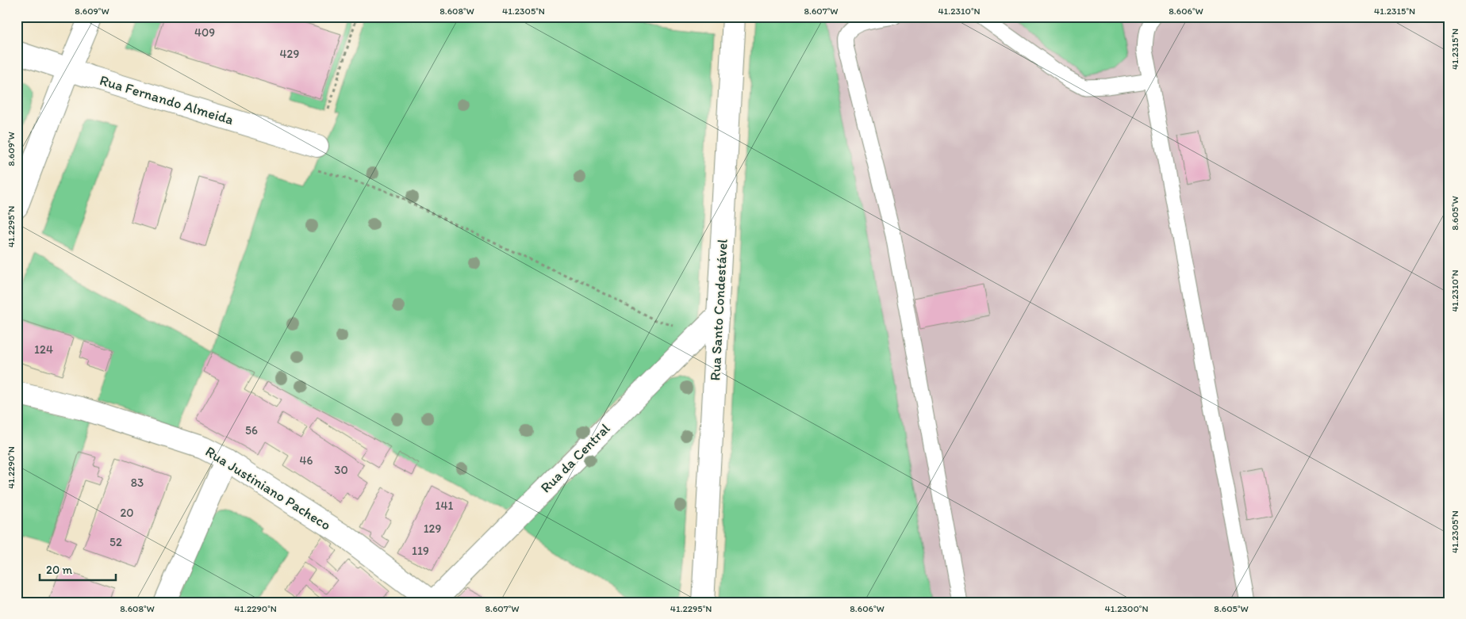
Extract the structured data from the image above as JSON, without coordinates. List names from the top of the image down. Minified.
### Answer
{"streets":{"street":["Rua Fernando Almeida","Rua Santo Condestável","Rua da Central","Rua Justiniano Pacheco"]},"crossings":[["Rua Santo Condestável","Rua da Central"],["Rua da Central","Rua Justiniano Pacheco"]],"house_numbers":["409","429","124","56","46","30","83","141","20","129","52","119"],"scale_bar":"20 m","coordinates":["8.609°W","8.608°W","41.2305°N","8.607°W","41.2310°N","8.606°W","41.2315°N","8.605°W","41.2295°N","41.2290°N","41.2300°N"]}
